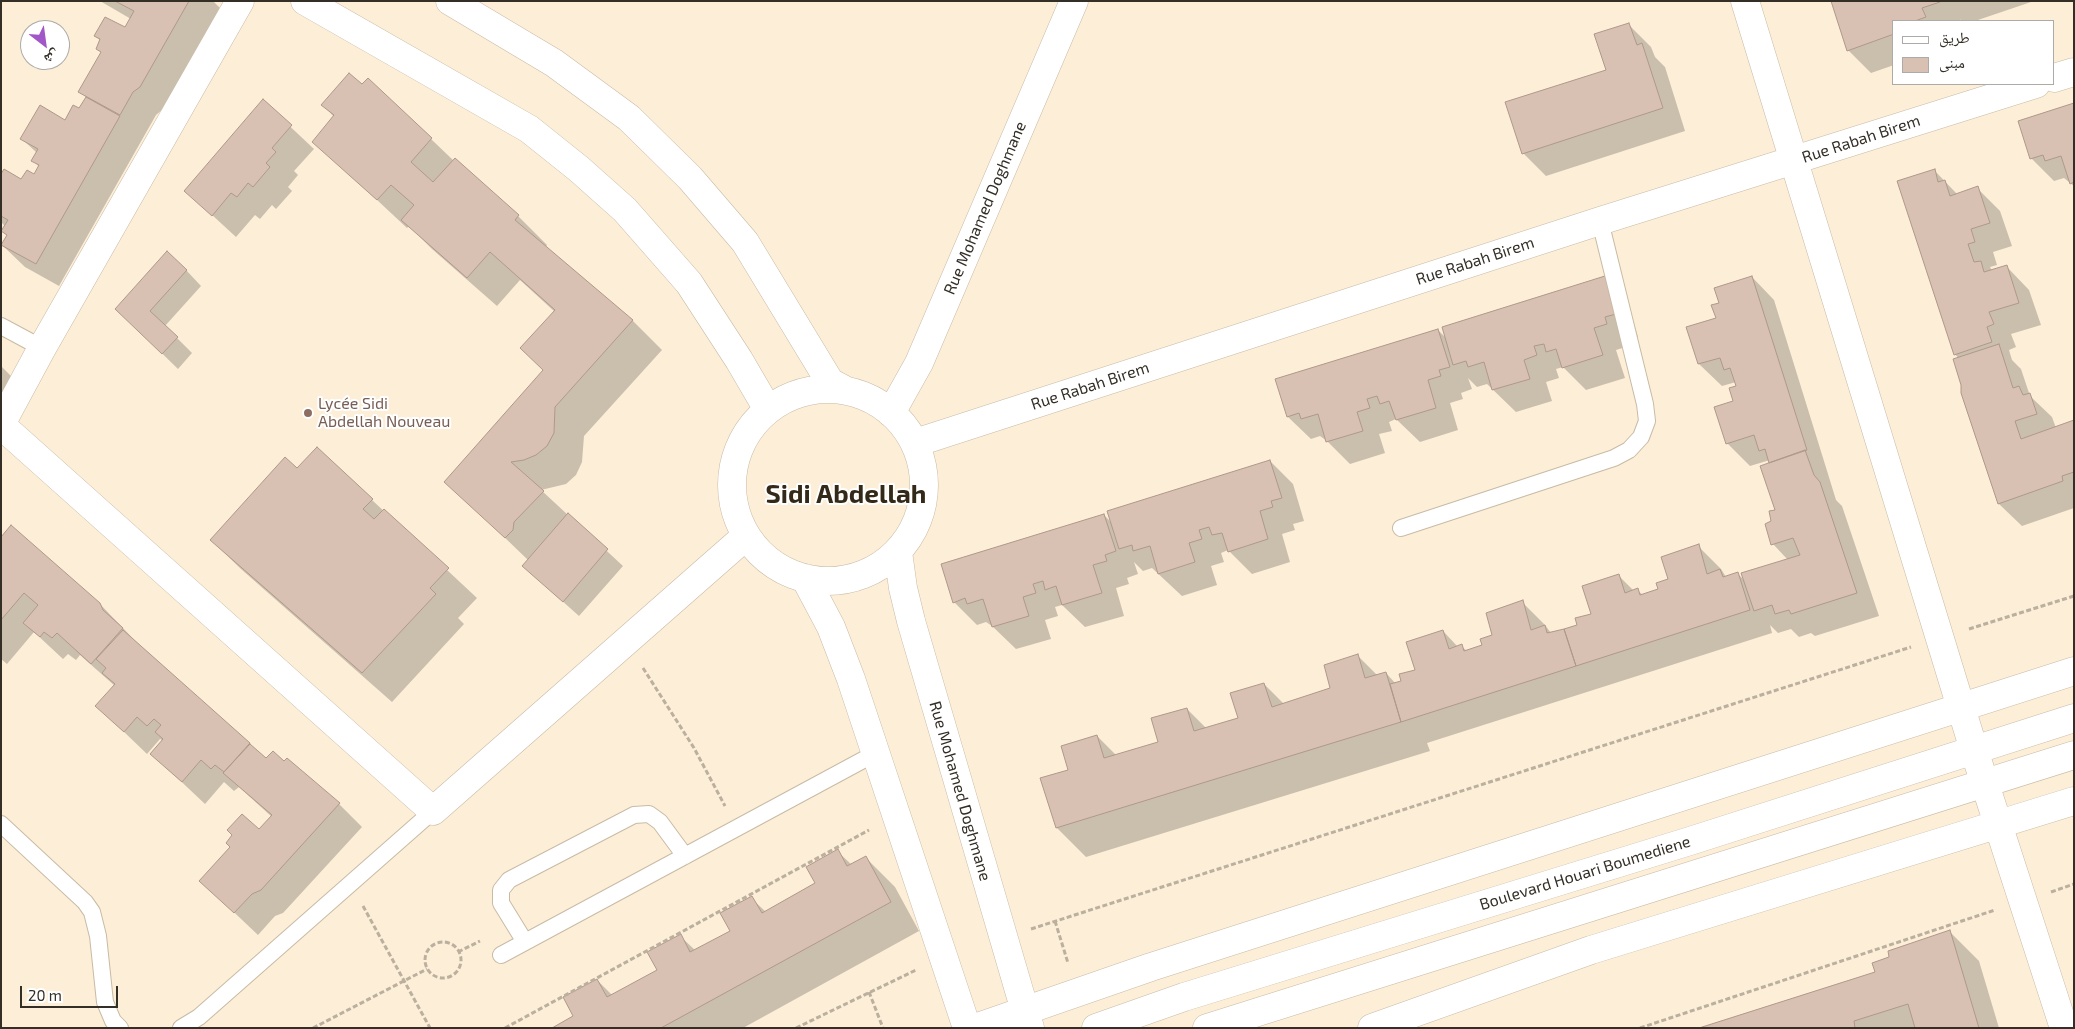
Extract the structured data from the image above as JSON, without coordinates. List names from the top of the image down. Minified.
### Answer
{"streets":{"street":["Rue Rabah Birem","Rue Mohamed Doghmane","Boulevard Houari Boumediene"]},"districts":["Sidi Abdellah"],"places":["Lycée Sidi Abdellah Nouveau"],"legend":["طريق","مبنى"],"scale_bar":"20 m","north":"bottom right"}
